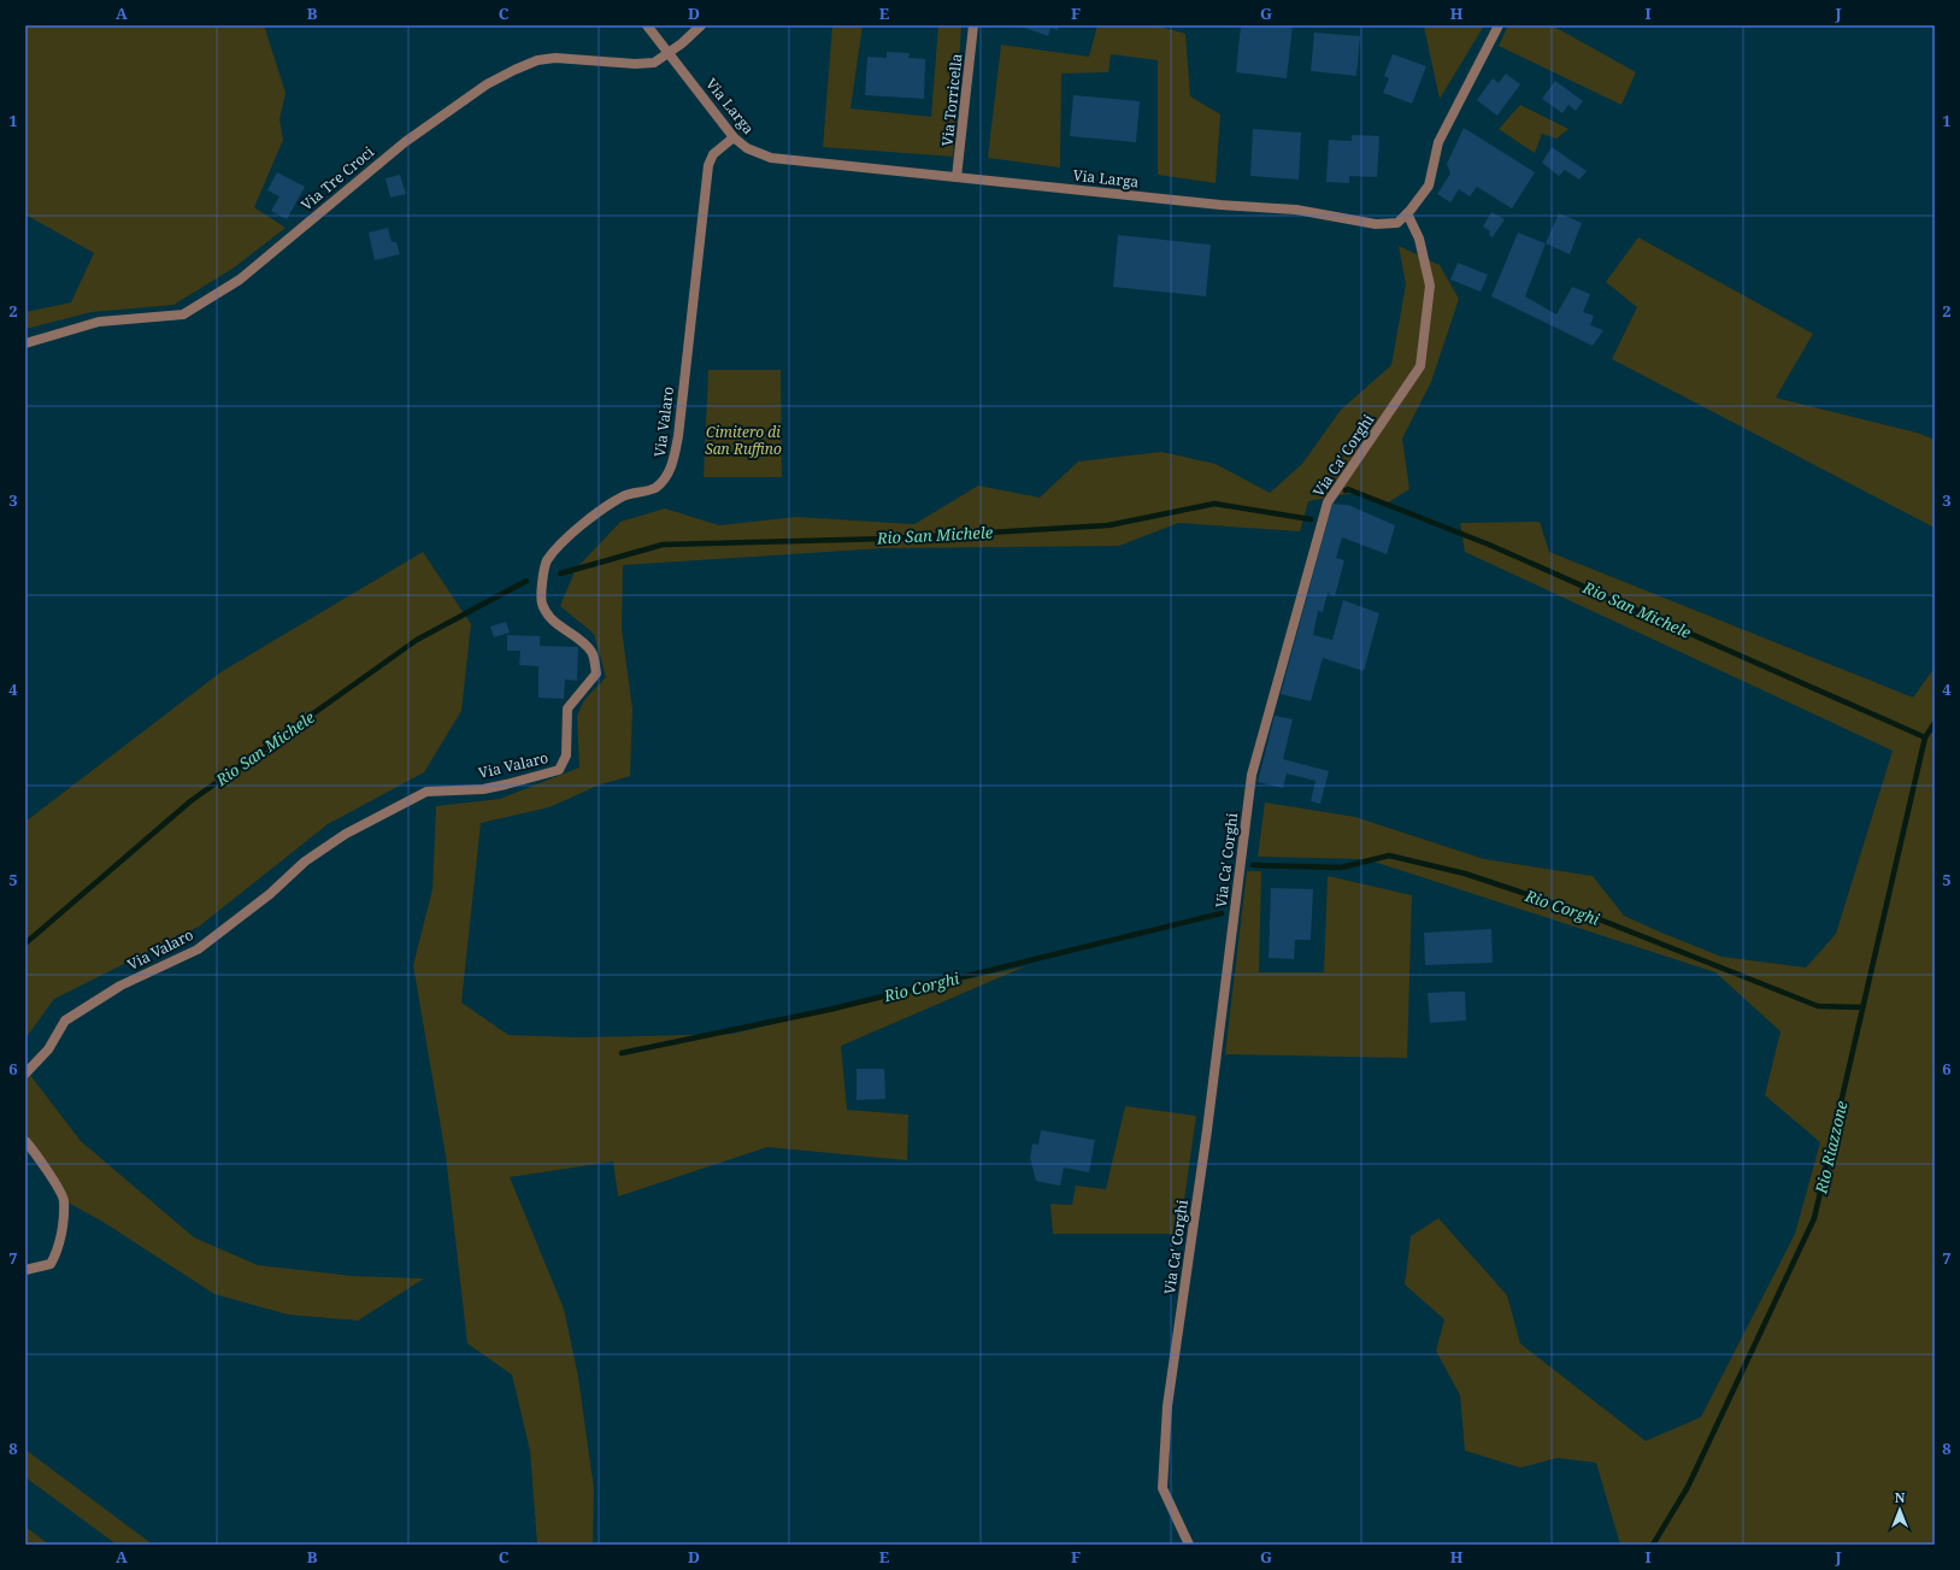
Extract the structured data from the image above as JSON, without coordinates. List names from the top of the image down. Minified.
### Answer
{"streets":{"street":["Via Torricella","Via Larga","Via Tre Croci","Via Valaro","Via Ca' Corghi"]},"crossings":[["Via Torricella","Via Larga"],["Via Larga","Via Tre Croci"],["Via Larga","Via Valaro"],["Via Larga","Via Ca' Corghi"]],"water":["Rio San Michele","Rio Corghi","Rio Riazzone"],"parks":["Cimitero di San Ruffino"],"north":"top","grid":{"columns":["A","B","C","D","E","F","G","H","I","J"],"rows":["1","2","3","4","5","6","7","8"]}}
